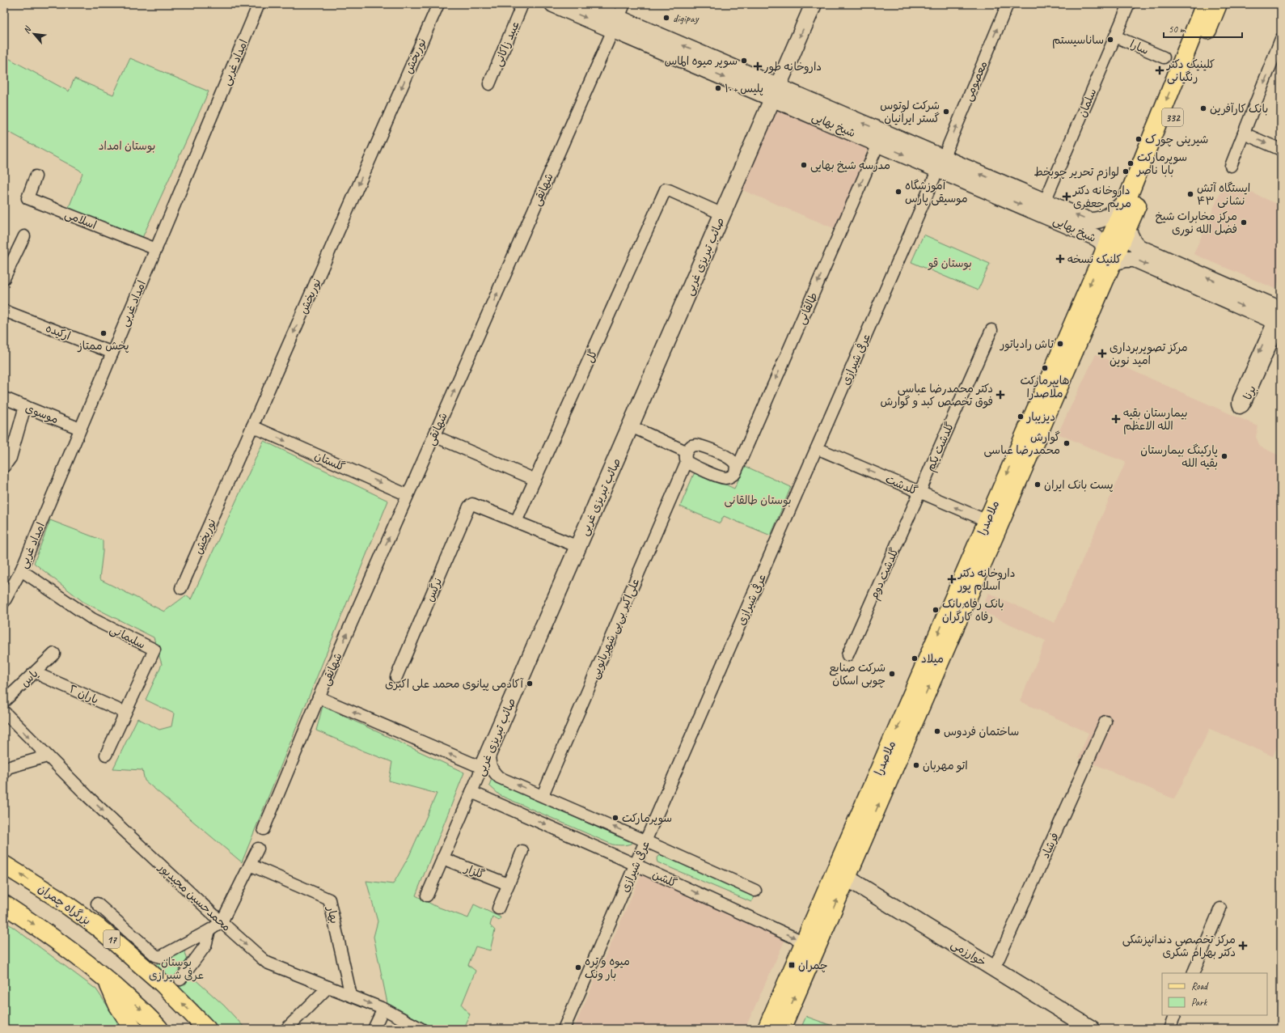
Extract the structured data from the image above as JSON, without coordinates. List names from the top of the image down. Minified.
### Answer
{"streets":{"main road":["332","شیخ بهایی","صائب تبریزی غربی","ملاصدرا","بزرگراه چمران","17","خوارزمی"],"street":["عبید زاکانی","سارا","نوربخش","امداد غربی","معصومی","سلمان","شهانقی","اسلامی","طالقانی","ارکیده","گل","عرفی شیرازی","برنا","موسوی","گلدشت یکم","گلستان","گلدشت","گلدشت دوم","نرگس","علی‌اکبر بی‌بی شهربانویی","سلیمانی","یاس","یاران ٢","فرشاد","گلزار","گلشن","محمدحسین مجیدپور","بهار"]},"crossings":[["سارا","سلمان"],["نوربخش","گلستان"],["امداد غربی","اسلامی"],["امداد غربی","ارکیده"],["امداد غربی","موسوی"],["امداد غربی","سلیمانی"],["معصومی","شیخ بهایی"],["معصومی","عرفی شیرازی"],["سلمان","شیخ بهایی"],["شیخ بهایی","شهانقی"],["شیخ بهایی","صائب تبریزی غربی"],["شیخ بهایی","طالقانی"],["شیخ بهایی","عرفی شیرازی"],["شیخ بهایی","ملاصدرا"],["شهانقی","گلستان"],["صائب تبریزی غربی","گل"],["صائب تبریزی غربی","گلزار"],["صائب تبریزی غربی","گلشن"],["گل","نرگس"],["عرفی شیرازی","گلدشت"],["عرفی شیرازی","گلشن"],["گلدشت یکم","گلدشت"],["گلدشت یکم","گلدشت دوم"],["گلدشت","ملاصدرا"],["گلدشت","گلدشت دوم"],["ملاصدرا","گلشن"],["ملاصدرا","خوارزمی"],["سلیمانی","یاران ٢"],["فرشاد","خوارزمی"],["محمدحسین مجیدپور","بهار"]],"one_way":["نوربخش","معصومی","شهانقی","طالقانی","گلستان","گلدشت","محمدحسین مجیدپور"],"parks":["بوستان امداد","بوستان قو","بوستان طالقانی","بوستان عرفی شیرازی"],"places":{"other":["digipay","ساناسیستم","سوپر میوه الماس","پلیس +۱۰","بانک کارآفرین","شرکت لوتوس گستر ایرانیان","شیرینی چورک","سوپرمارکت بابا ناصر","مدرسه شیخ بهایی","لوازم تحریر چوبخط","آموزشگاه موسیقی پارس","ایستگاه آتش نشانی ۴۳","مرکز مخابرات شیخ فضل الله نوری","پخش ممتاز","تاش رادیاتور","هایپرمارکت ملاصدرا","دیزیبار","گوارش محمدرضا عباسی","پارکینگ بیمارستان بقیه الله","پست بانک ایران","بانک رفاه;بانک رفاه کارگران","میلاد","شرکت صنایع چوبی اسکان","آکادمی پیانوی محمد علی‌ اکبری","ساختمان فردوس","اتو مهربان","سوپرمارکت","میوه و تره بار ونک"],"health":["داروخانه طور","کلینیک دکتر رنگیانی","داروخانه دکتر مریم جعفری","کلنیک نسخه","مرکز تصویربرداری امید نوین","دکتر محمدرضا عباسی فوق تخصص کبد و گوارش","بیمارستان بقیه الله الاعظم","داروخانه دکتر اسلام پور","مرکز تخصصی دندانپزشکی دکتر بهرام شکری"],"transit":["چمران"]},"legend":["Road","Park"],"scale_bar":"50 m","north":"top left"}
